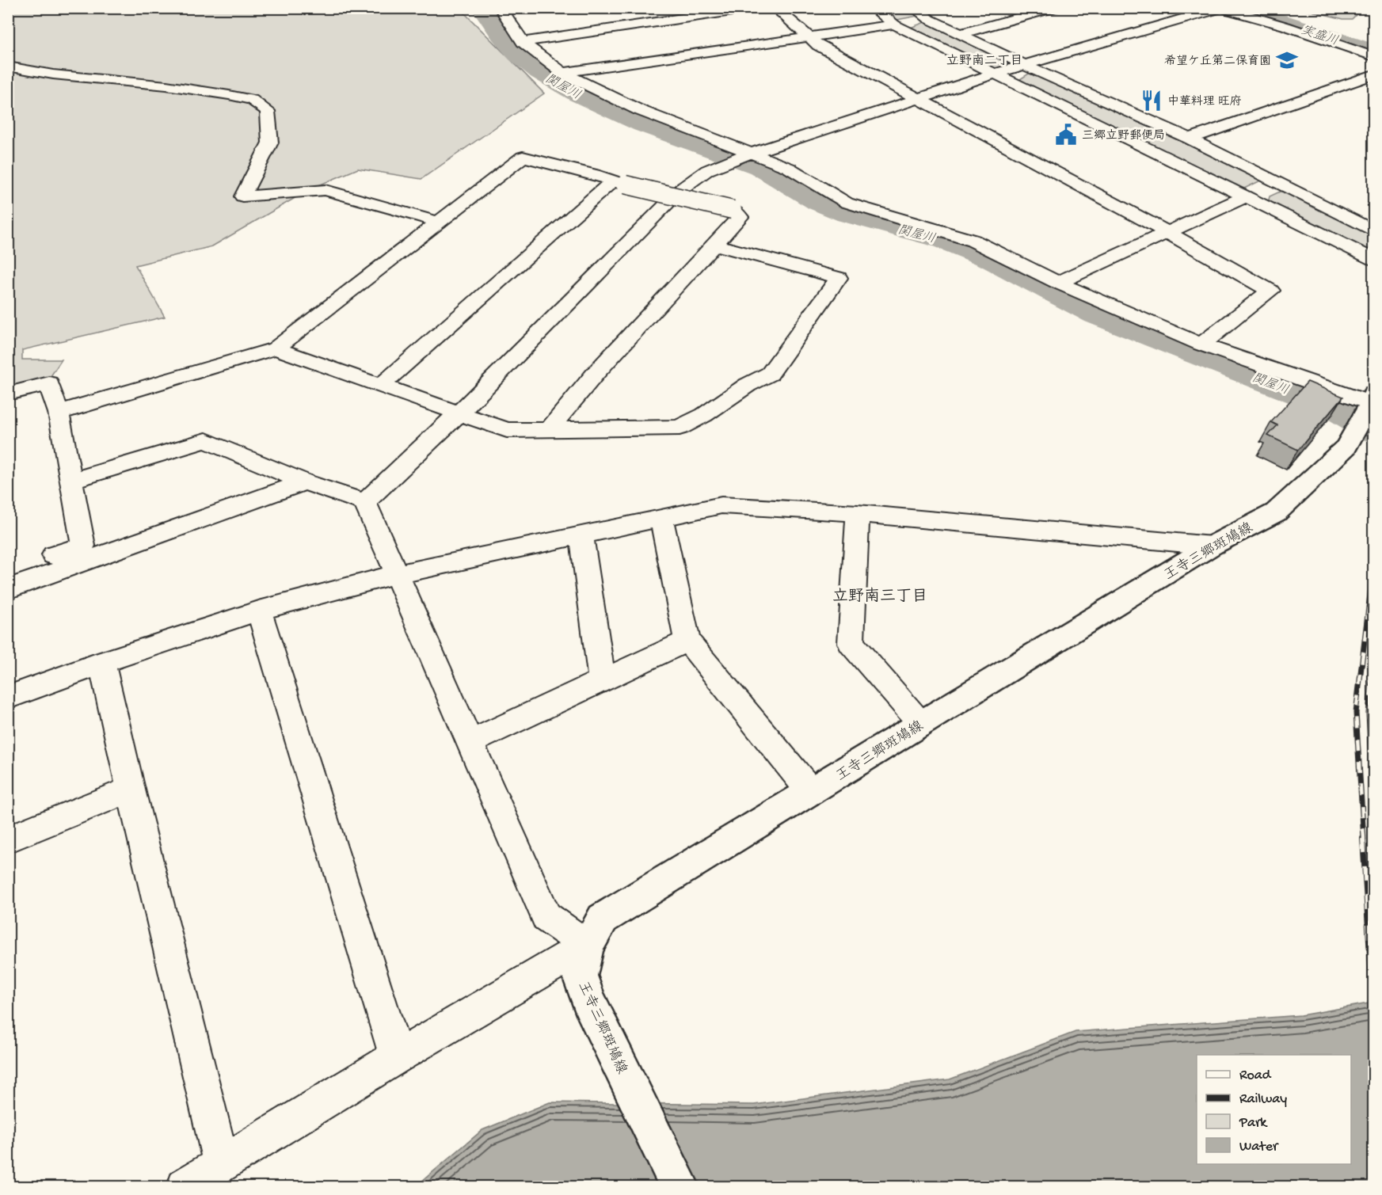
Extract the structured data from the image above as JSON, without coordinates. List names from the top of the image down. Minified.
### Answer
{"streets":{"main road":["王寺三郷斑鳩線"]},"districts":["立野南二丁目","立野南三丁目"],"water":["実盛川","関屋川"],"places":{"school or university":["希望ケ丘第二保育園"],"restaurant":["中華料理 旺府"],"public building":["三郷立野郵便局"]},"legend":["Road","Railway","Park","Water"]}
